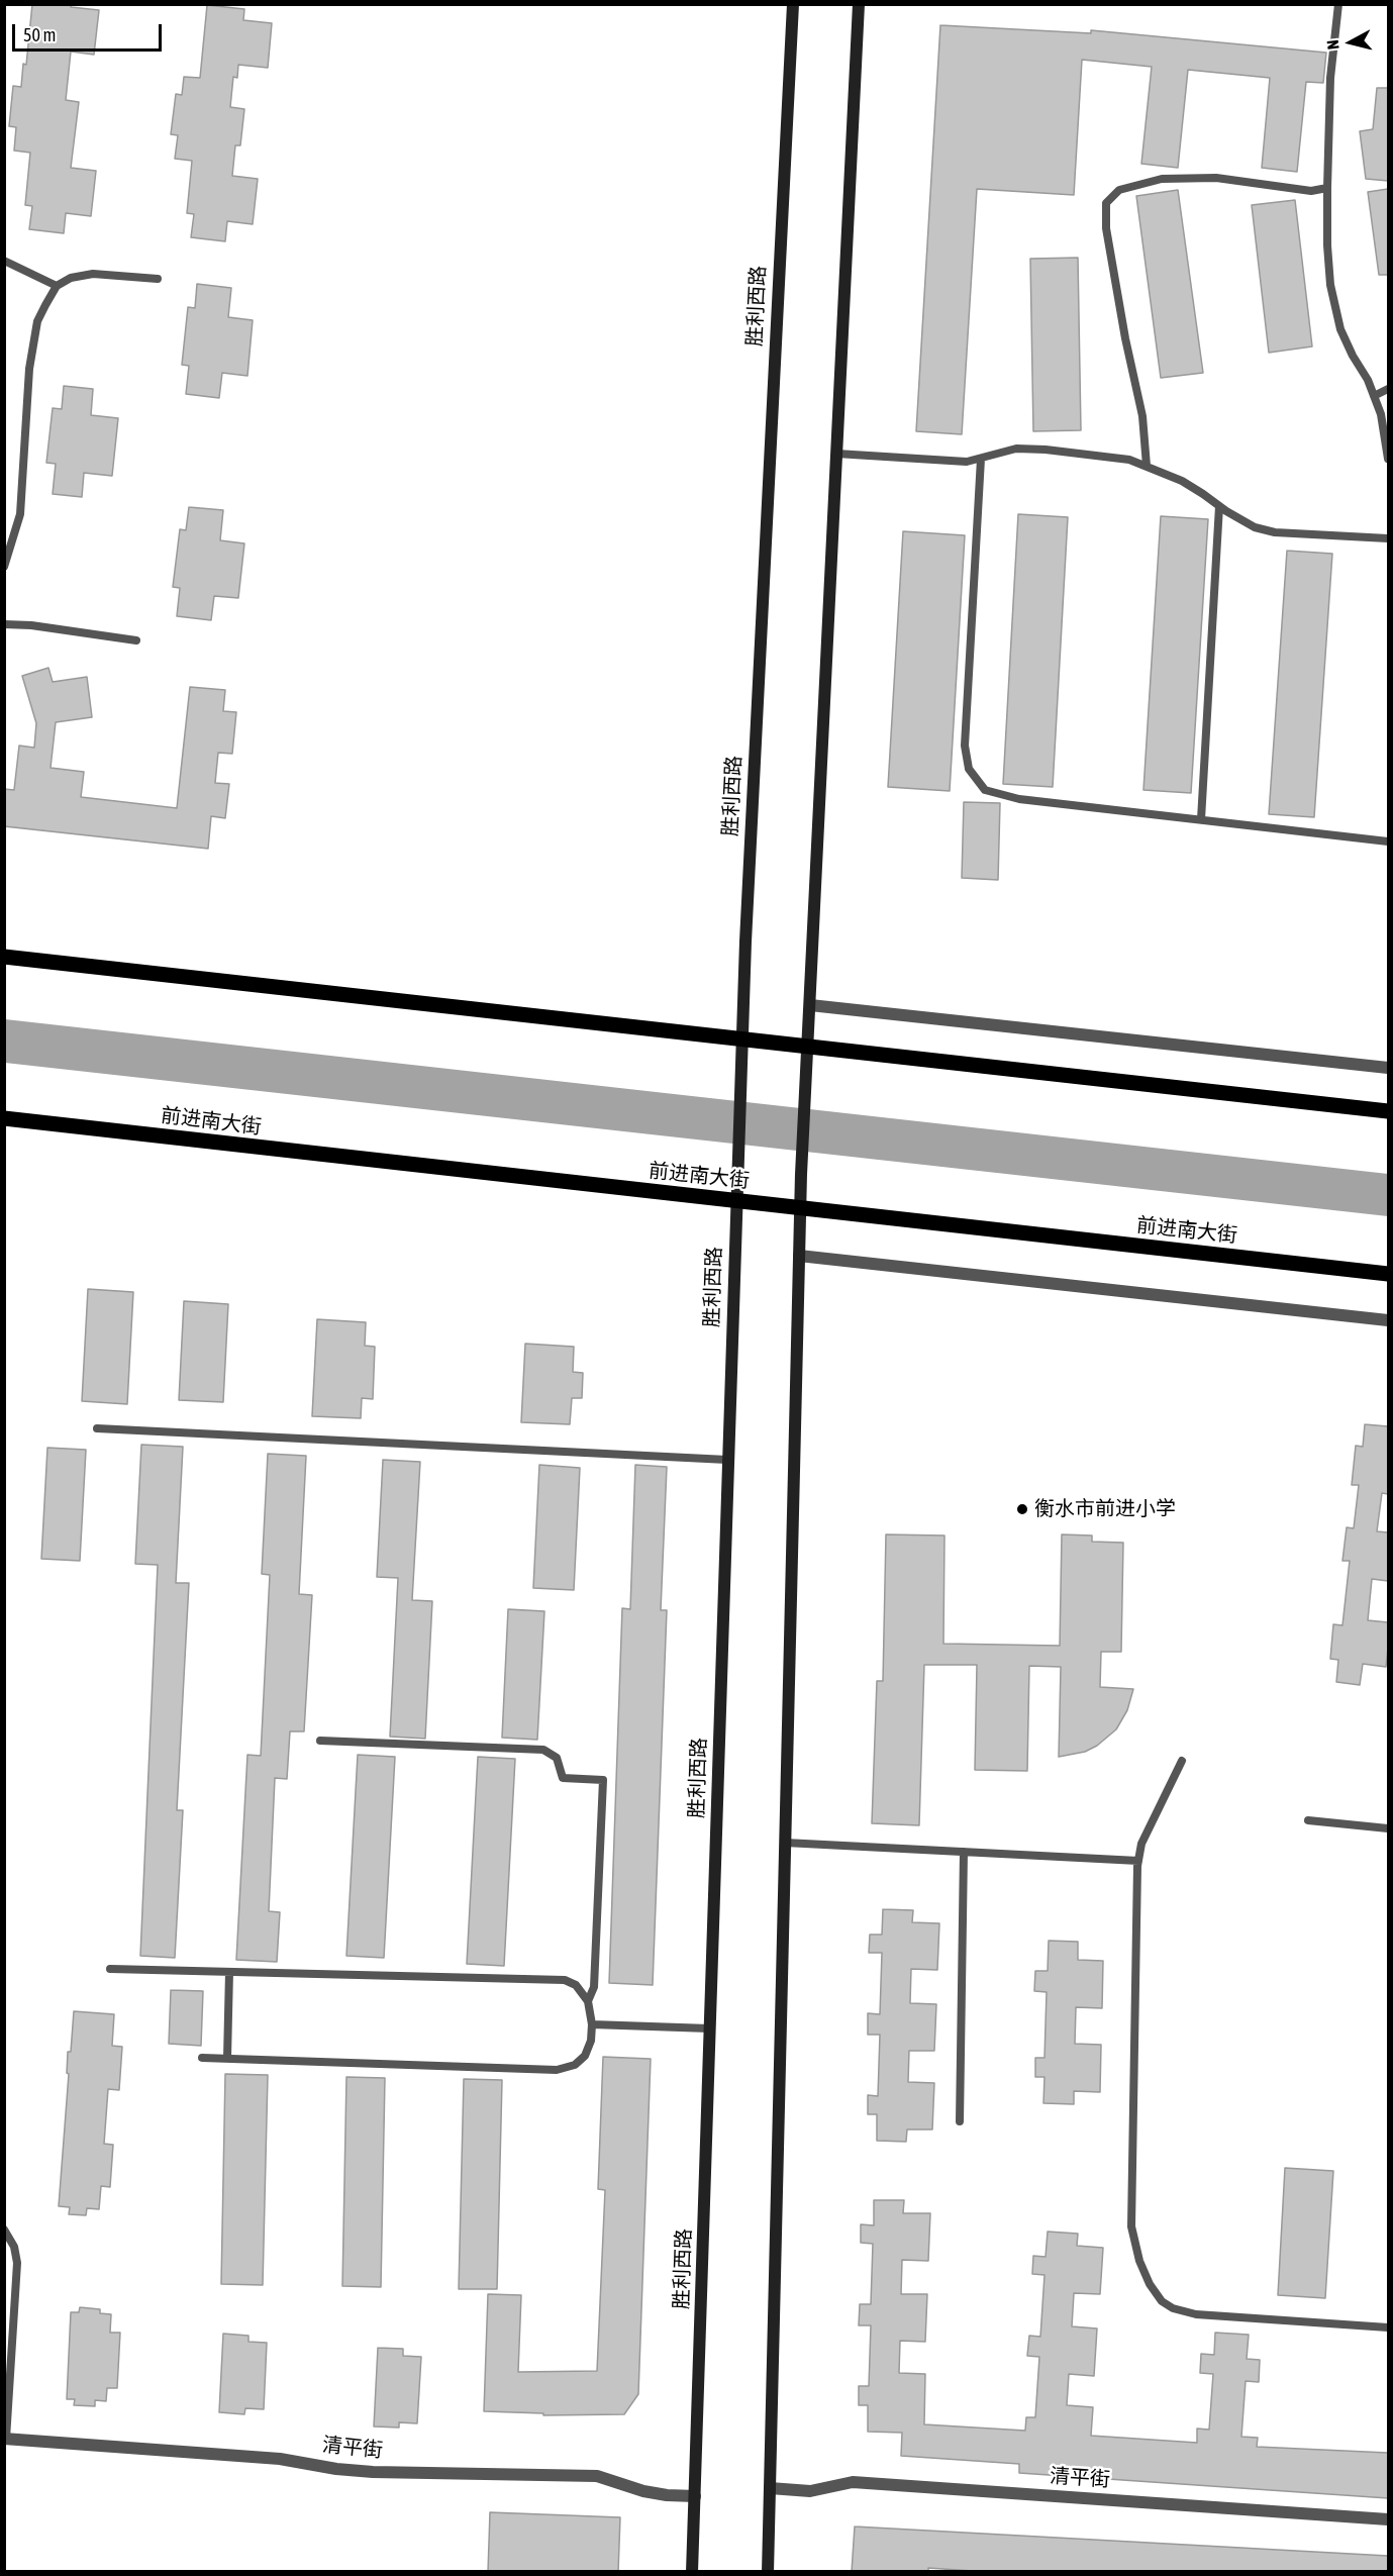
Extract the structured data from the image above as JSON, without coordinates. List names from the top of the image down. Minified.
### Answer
{"streets":{"main road":["胜利西路","前进南大街"],"street":["清平街"]},"crossings":[["胜利西路","前进南大街"],["胜利西路","清平街"]],"places":["衡水市前进小学"],"scale_bar":"50 m","north":"left"}
